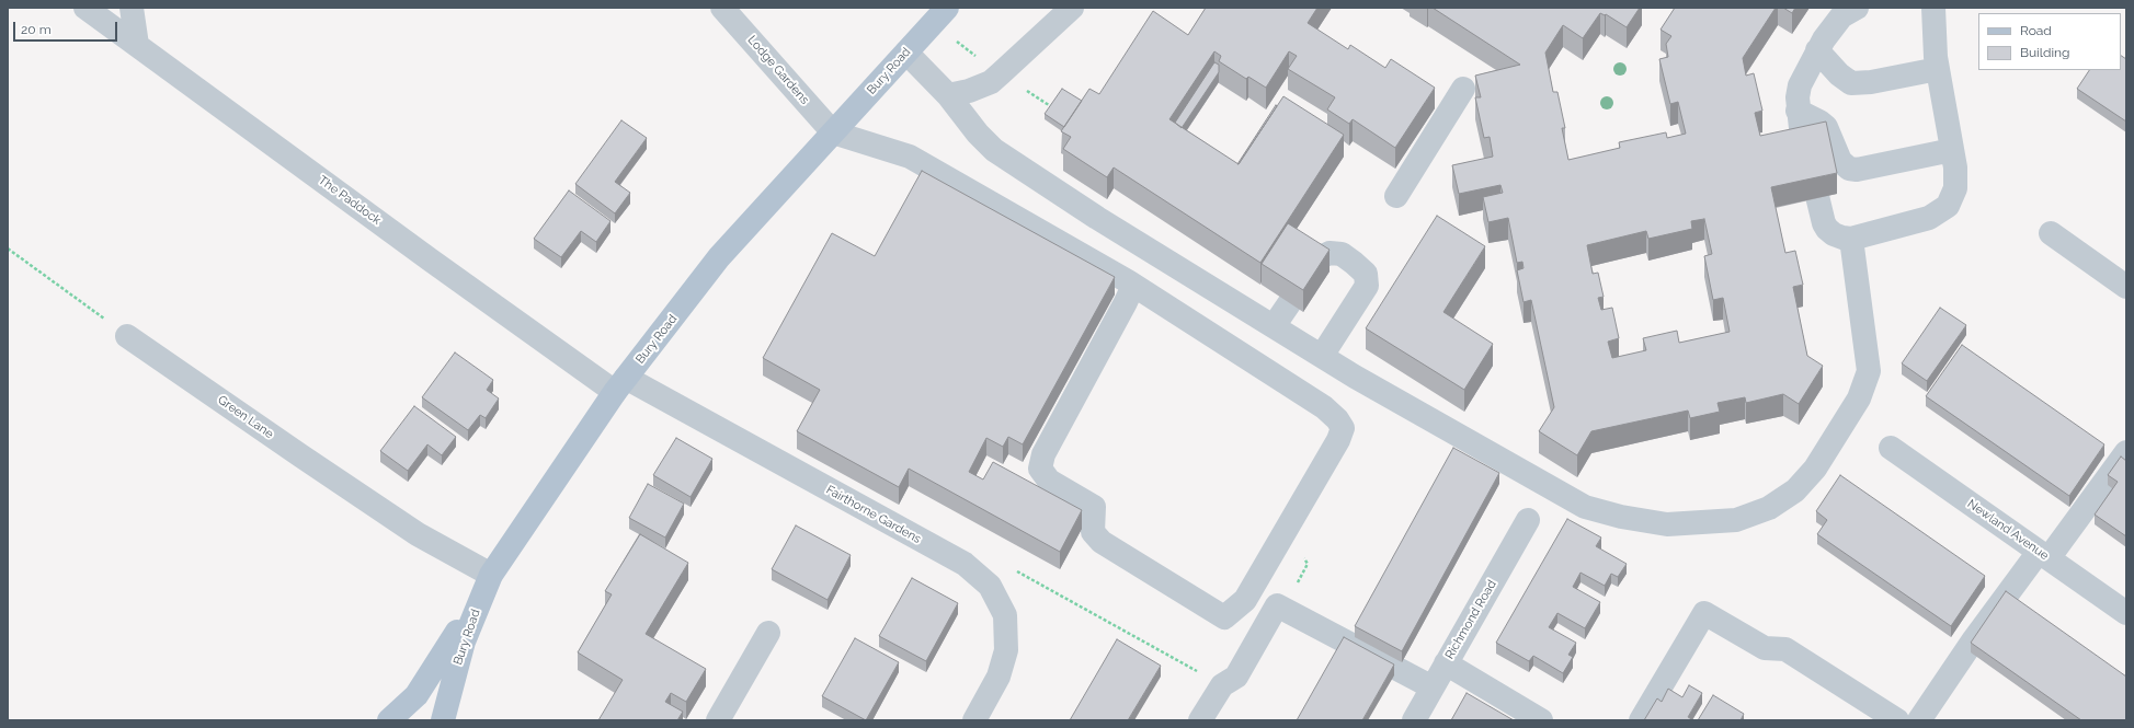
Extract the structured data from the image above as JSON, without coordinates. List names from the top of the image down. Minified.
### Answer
{"streets":{"main road":["Bury Road"],"street":["Lodge Gardens","The Paddock","Green Lane","Fairthorne Gardens","Newland Avenue","Richmond Road"]},"crossings":[["Lodge Gardens","Bury Road"],["Bury Road","The Paddock"],["Bury Road","Green Lane"],["Bury Road","Fairthorne Gardens"],["The Paddock","Fairthorne Gardens"]],"legend":["Road","Building"],"scale_bar":"20 m"}
